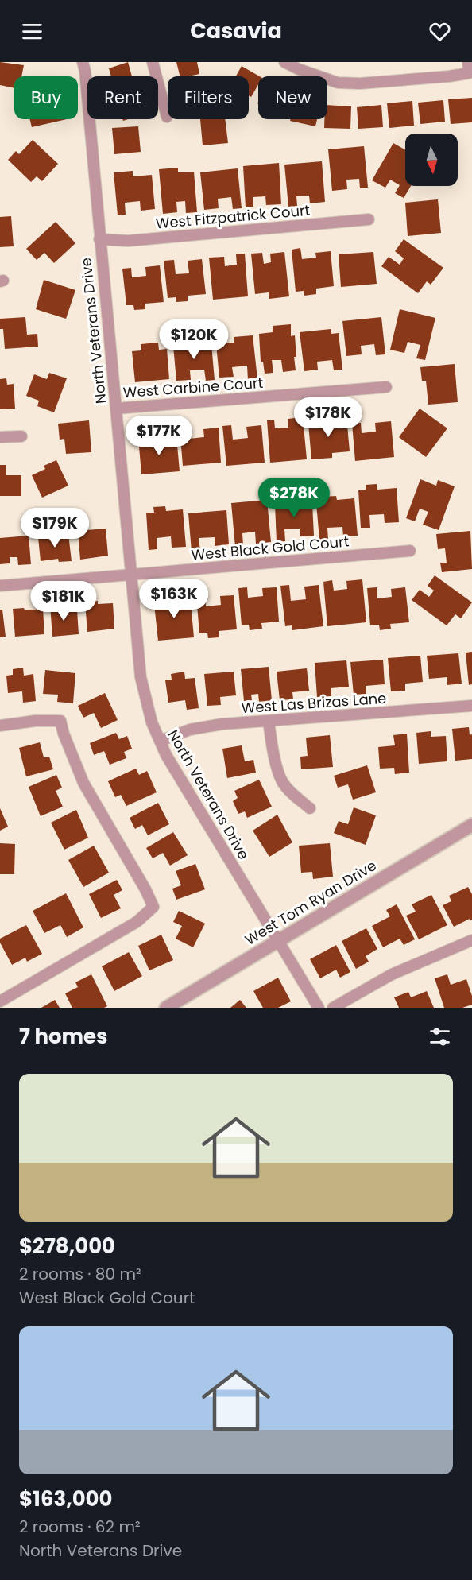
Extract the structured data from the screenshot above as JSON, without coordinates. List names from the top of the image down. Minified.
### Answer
{"streets":{"street":["West Fitzpatrick Court","North Veterans Drive","West Carbine Court","West Black Gold Court","West Las Brizas Lane","West Tom Ryan Drive"]},"crossings":[["West Fitzpatrick Court","North Veterans Drive"],["North Veterans Drive","West Carbine Court"],["North Veterans Drive","West Black Gold Court"],["North Veterans Drive","West Las Brizas Lane"],["North Veterans Drive","West Tom Ryan Drive"]],"north":"bottom","page":{"header":"Casavia","chip":["Buy","Rent","Filters","New"],"price":["$120K","$178K","$177K","$278K","$179K","$163K","$181K"],"heading":"7 homes","list":[{"name":"$278,000","note":"2 rooms · 80 m² · West Black Gold Court"},{"name":"$163,000","note":"2 rooms · 62 m² · North Veterans Drive"}]}}
